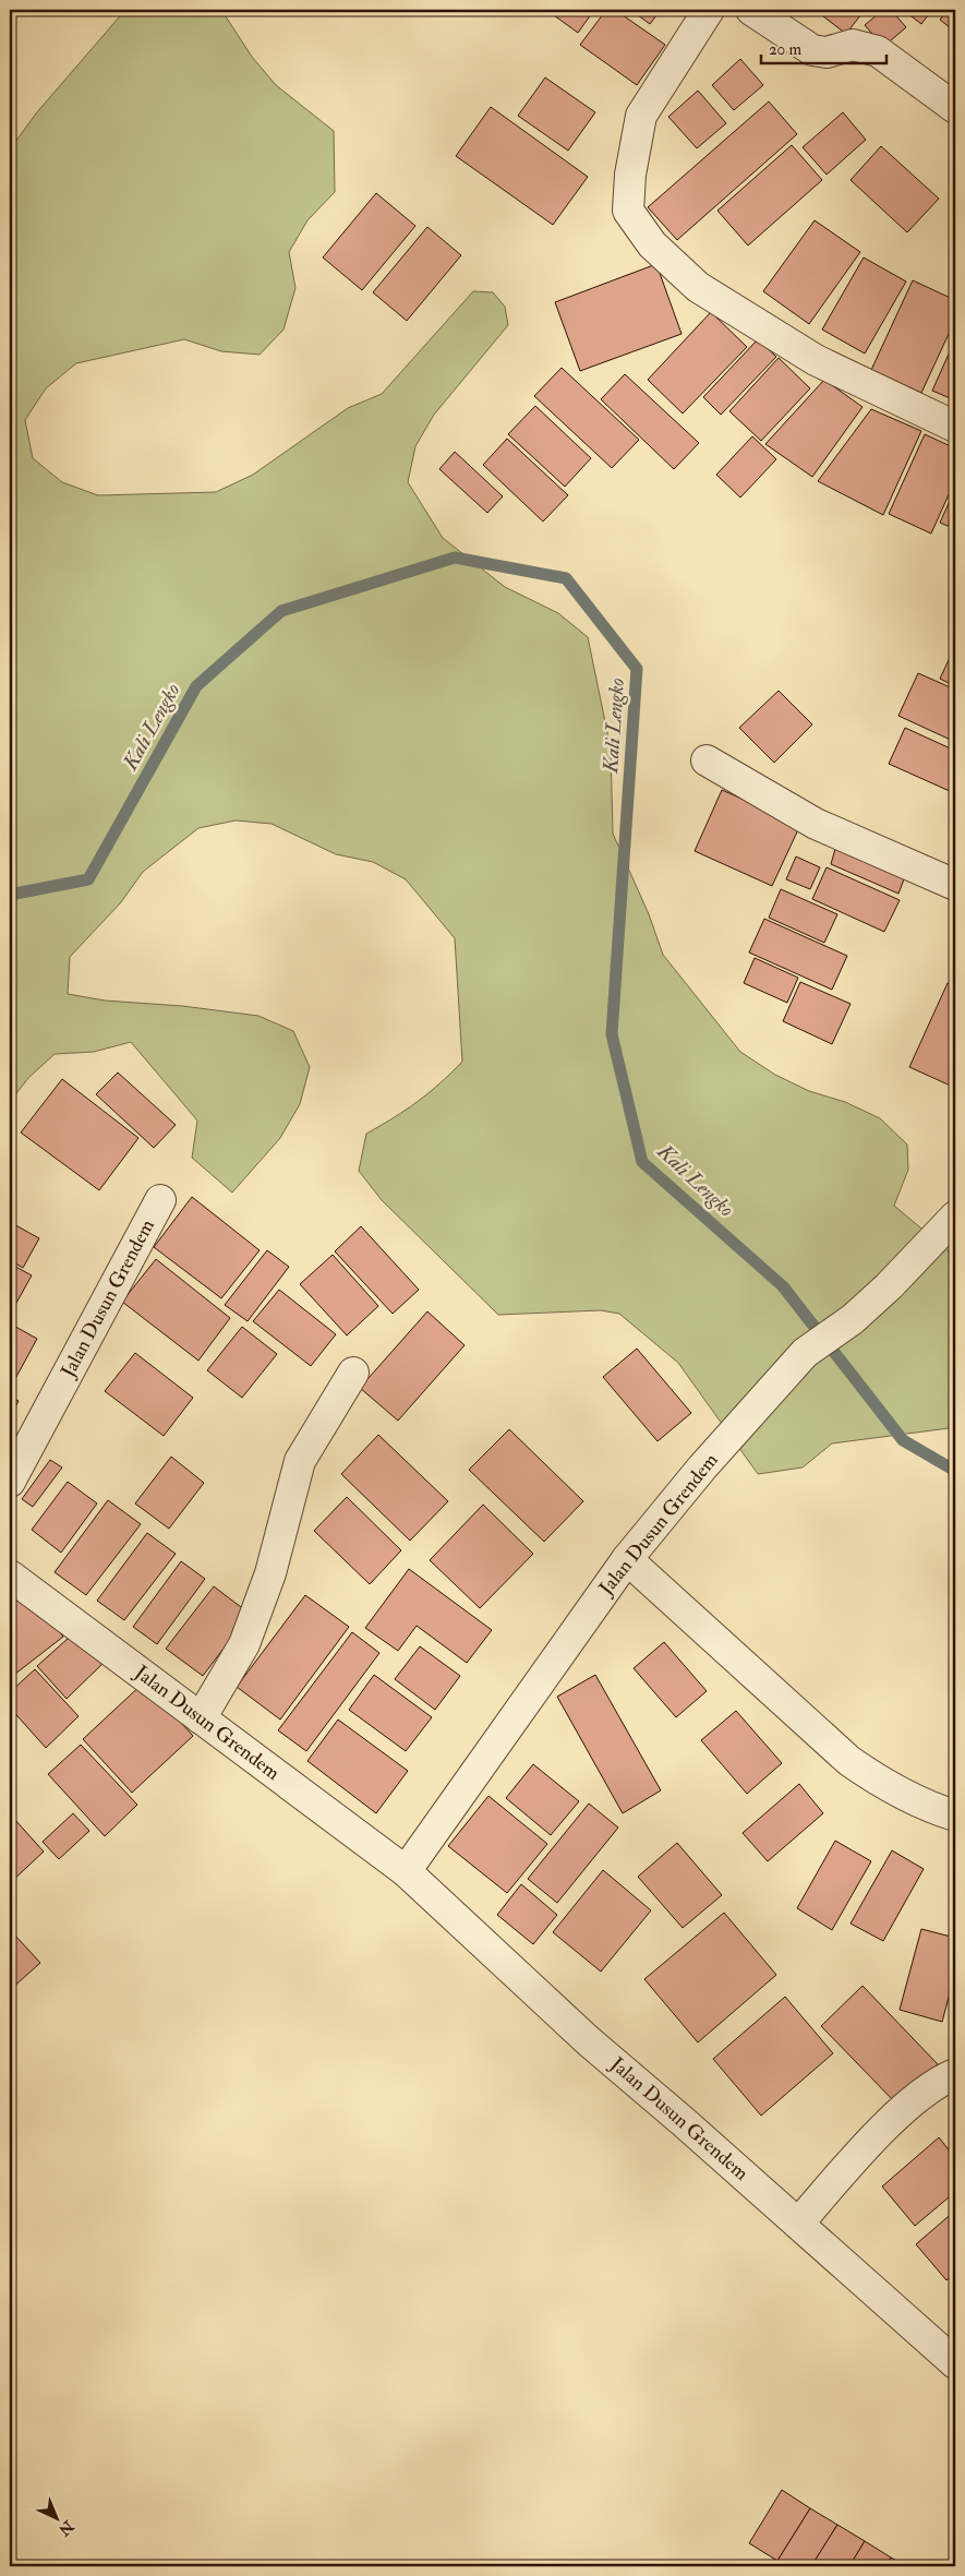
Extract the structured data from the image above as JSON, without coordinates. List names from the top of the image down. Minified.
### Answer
{"streets":{"street":["Jalan Dusun Grendem"]},"water":["Kali Lengko"],"scale_bar":"20 m","north":"bottom right"}
